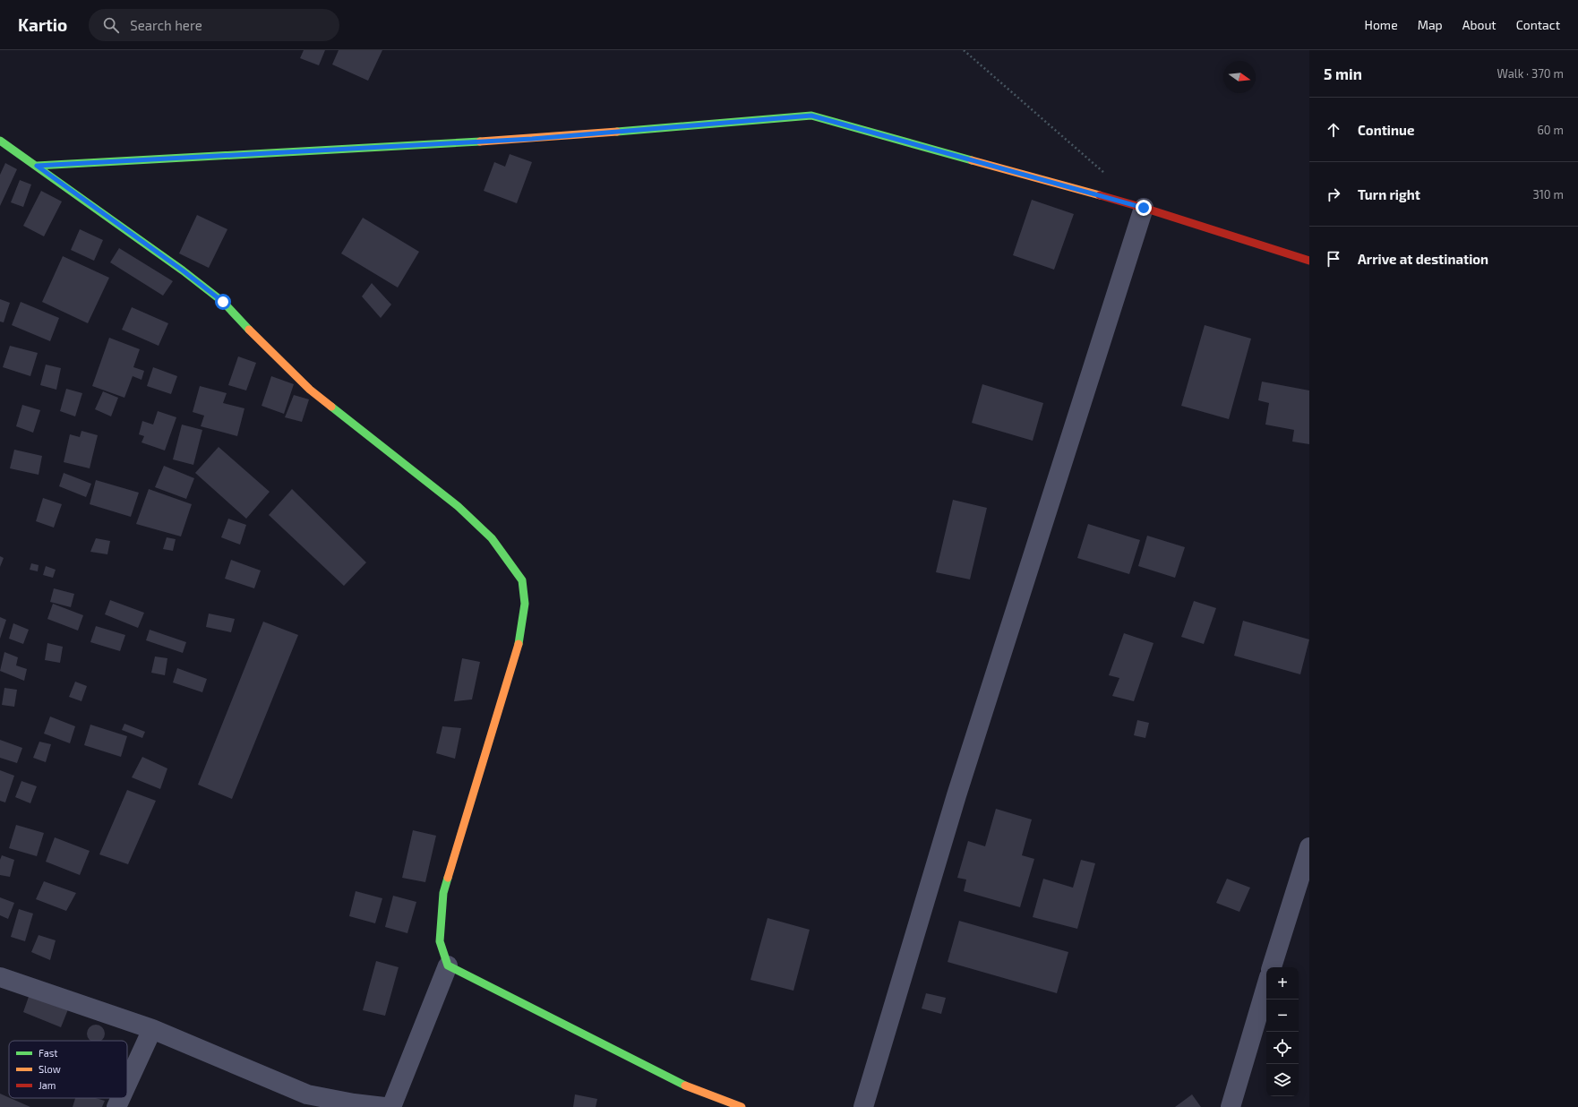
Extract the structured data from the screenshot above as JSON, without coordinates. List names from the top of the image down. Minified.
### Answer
{"legend":["Fast","Slow","Jam"],"north":"right","page":{"header":"Kartio","search":"Search here","nav":["Home","Map","About","Contact"],"heading":["5 min","Walk · 370 m"],"list":[["Continue","60 m"],["Turn right","310 m"],"Arrive at destination"],"map_buttons":["+","−"]}}
